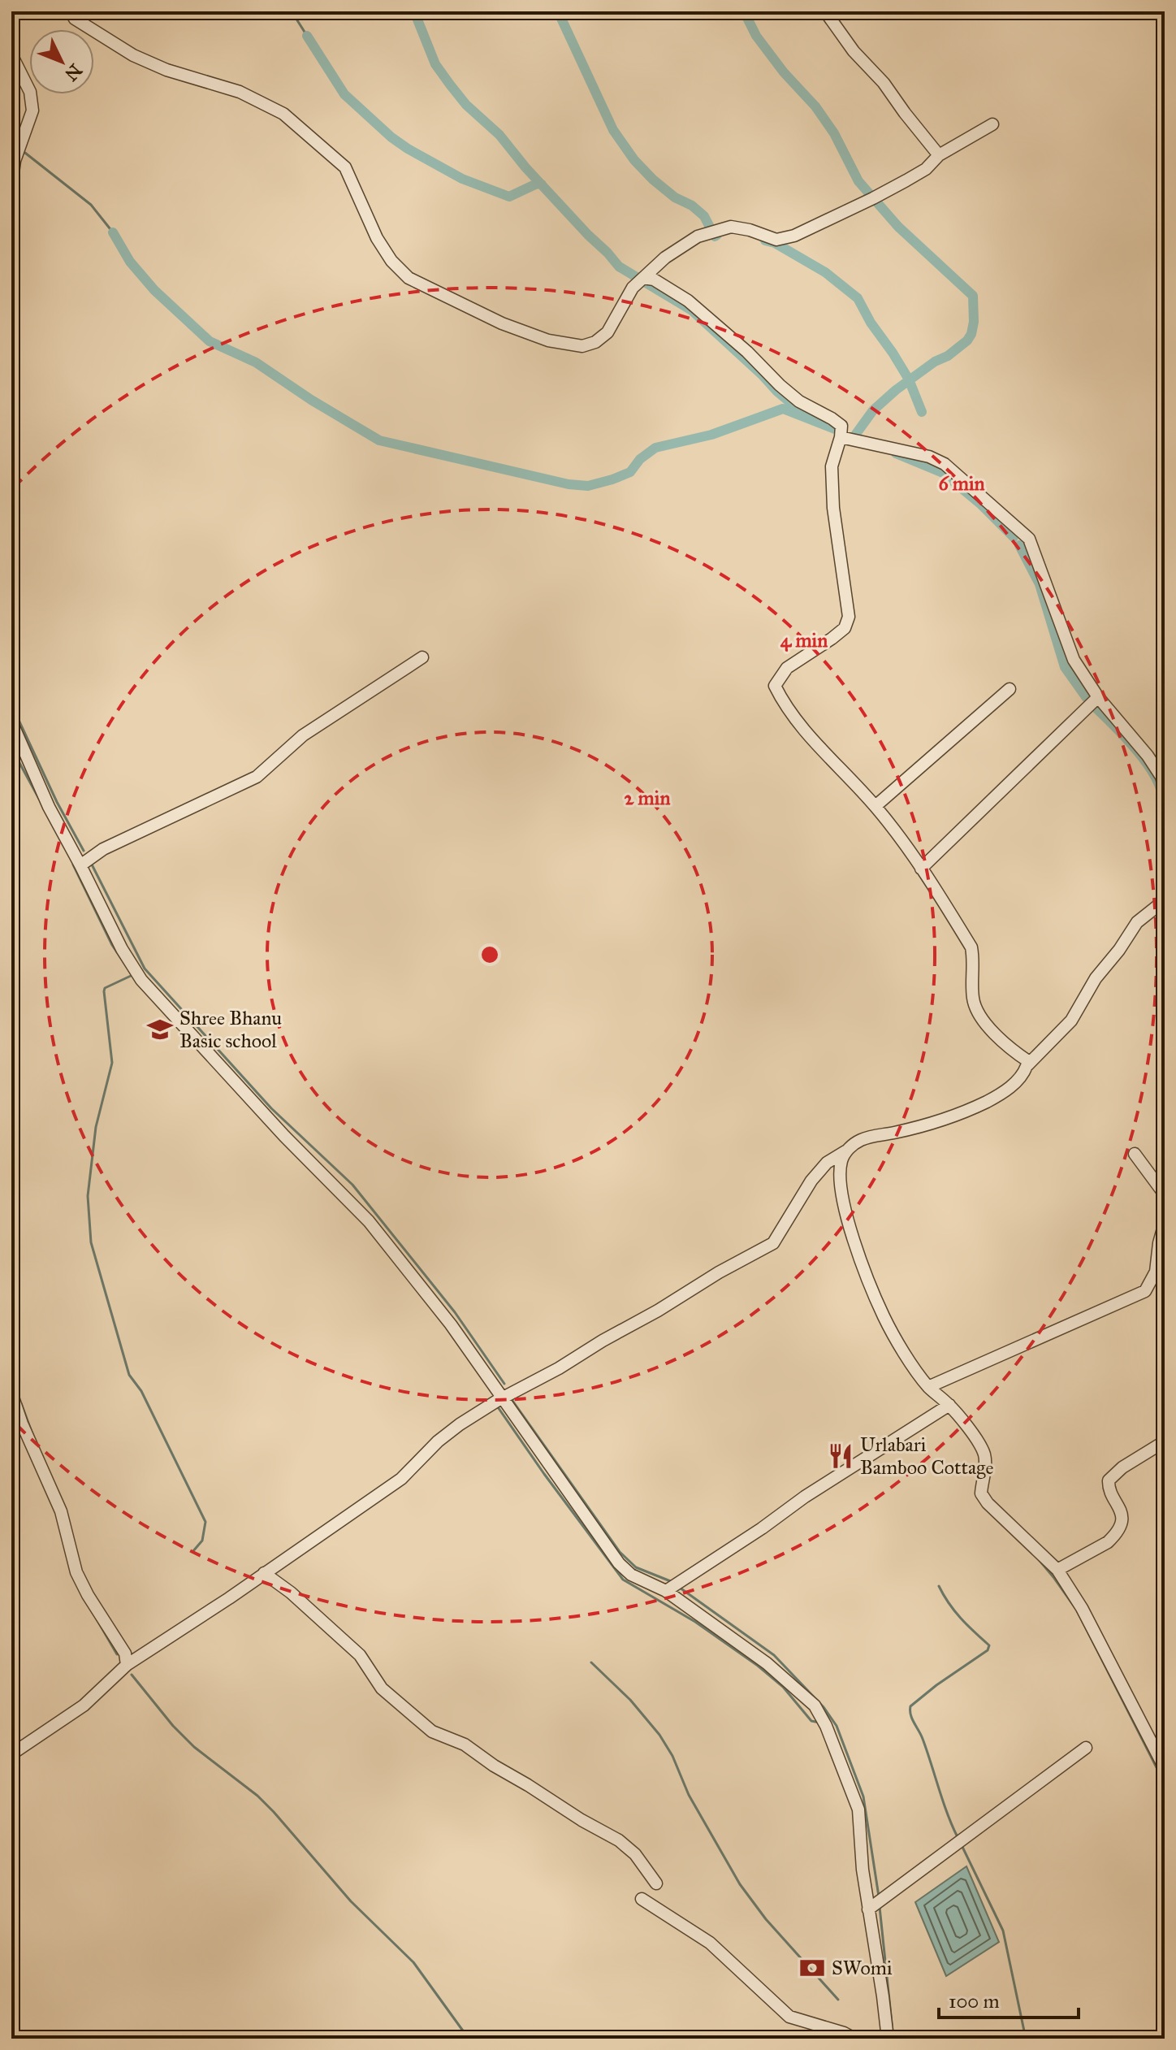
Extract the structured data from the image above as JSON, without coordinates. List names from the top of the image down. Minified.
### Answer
{"places":{"school or university":["Shree Bhanu Basic school"],"restaurant":["Urlabari Bamboo Cottage"],"bank":["SWomi"]},"scale_bar":"100 m","north":"bottom right","rings":["6 min","4 min","2 min"]}
